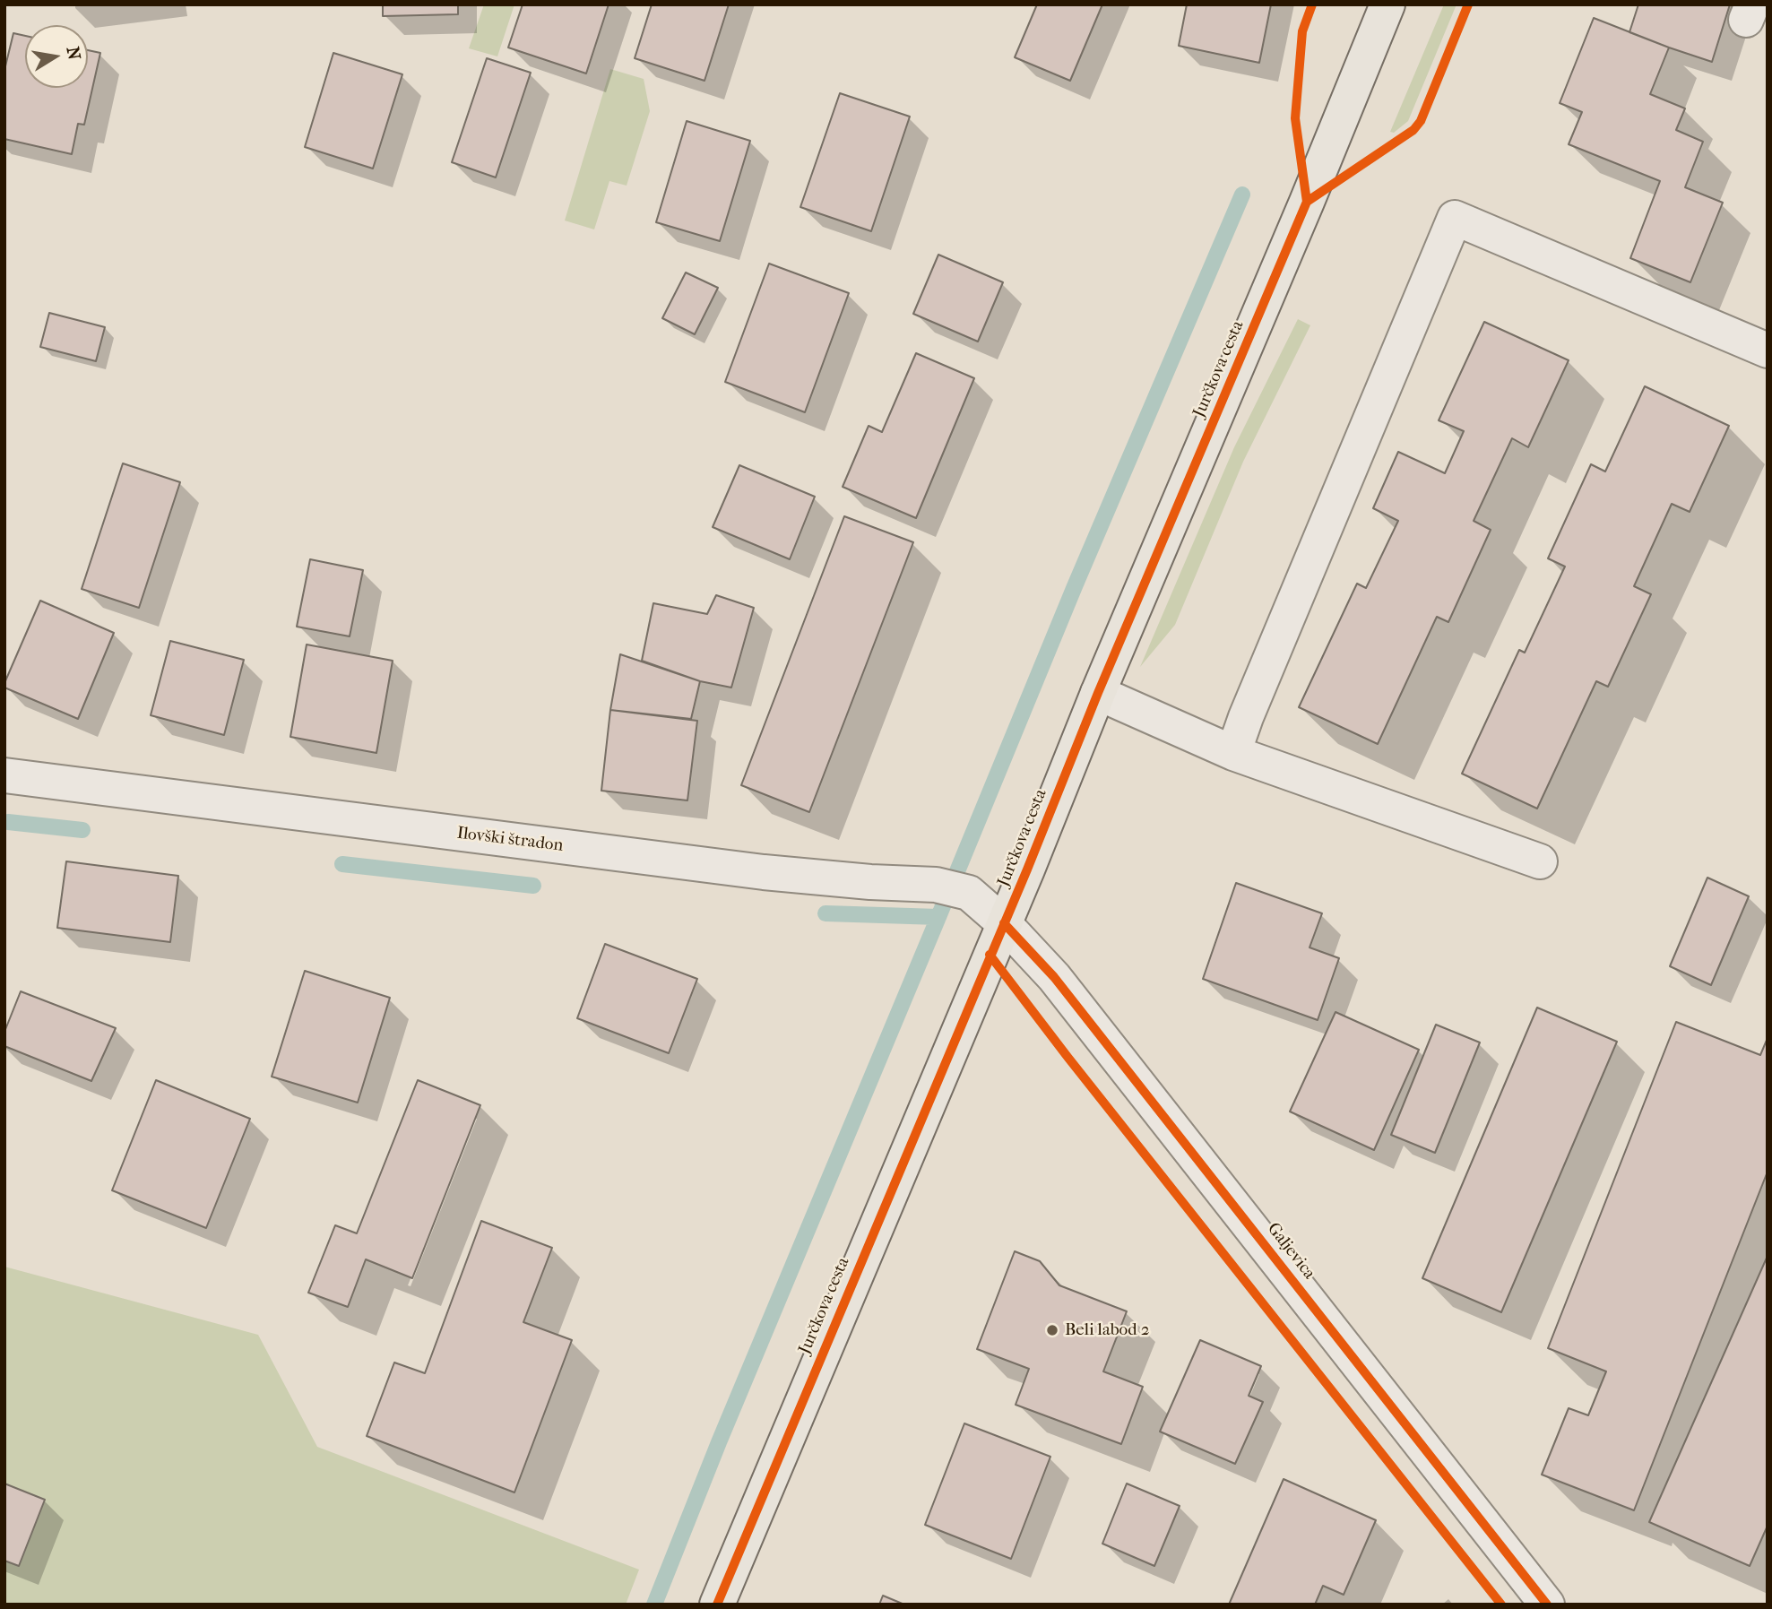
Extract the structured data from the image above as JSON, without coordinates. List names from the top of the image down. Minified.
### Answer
{"streets":{"main road":["Jurčkova cesta"],"street":["Ilovški štradon","Galjevica"]},"crossings":[["Jurčkova cesta","Ilovški štradon"],["Jurčkova cesta","Galjevica"],["Ilovški štradon","Galjevica"]],"places":["Beli labod 2"],"north":"right"}
